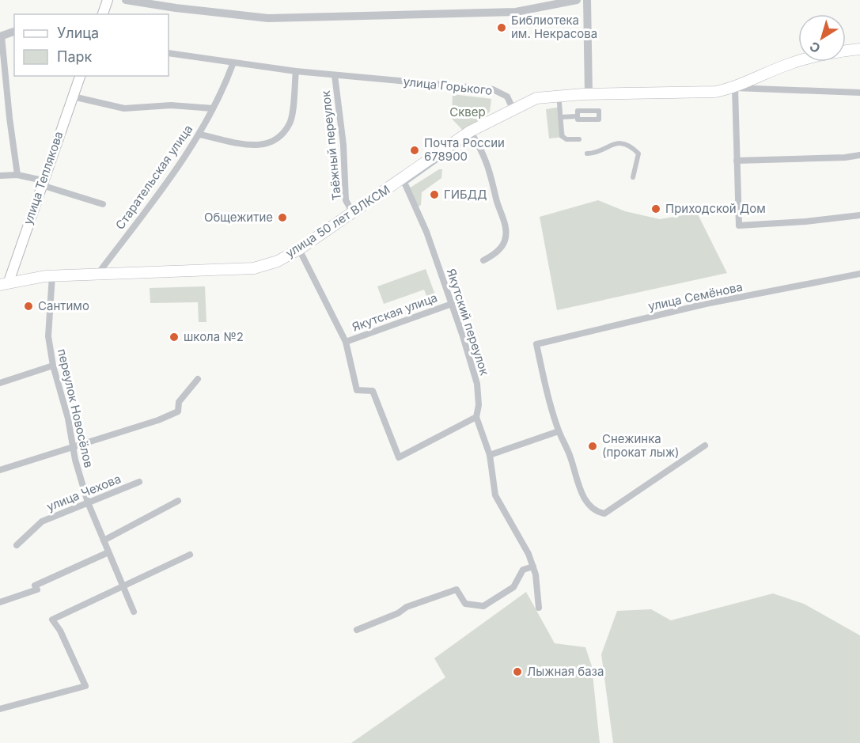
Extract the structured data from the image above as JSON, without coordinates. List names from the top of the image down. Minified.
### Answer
{"streets":{"main road":["улица Теплякова","улица 50 лет ВЛКСМ"],"street":["улица Горького","Таёжный переулок","Старательская улица","улица Семёнова","Якутская улица","Якутский переулок","переулок Новосёлов","улица Чехова"]},"crossings":[["улица Горького","Таёжный переулок"],["улица Горького","Старательская улица"],["улица Горького","улица 50 лет ВЛКСМ"],["Таёжный переулок","улица 50 лет ВЛКСМ"],["Старательская улица","улица 50 лет ВЛКСМ"],["улица Теплякова","улица 50 лет ВЛКСМ"],["улица 50 лет ВЛКСМ","Якутский переулок"],["улица 50 лет ВЛКСМ","переулок Новосёлов"],["Якутская улица","Якутский переулок"],["переулок Новосёлов","улица Чехова"]],"parks":["Сквер"],"places":["Библиотека им. Некрасова","Почта России 678900","ГИБДД","Приходской Дом","Общежитие","Сантимо","школа №2","Снежинка (прокат лыж)","Лыжная база"],"legend":["Улица","Парк"],"north":"bottom left"}
